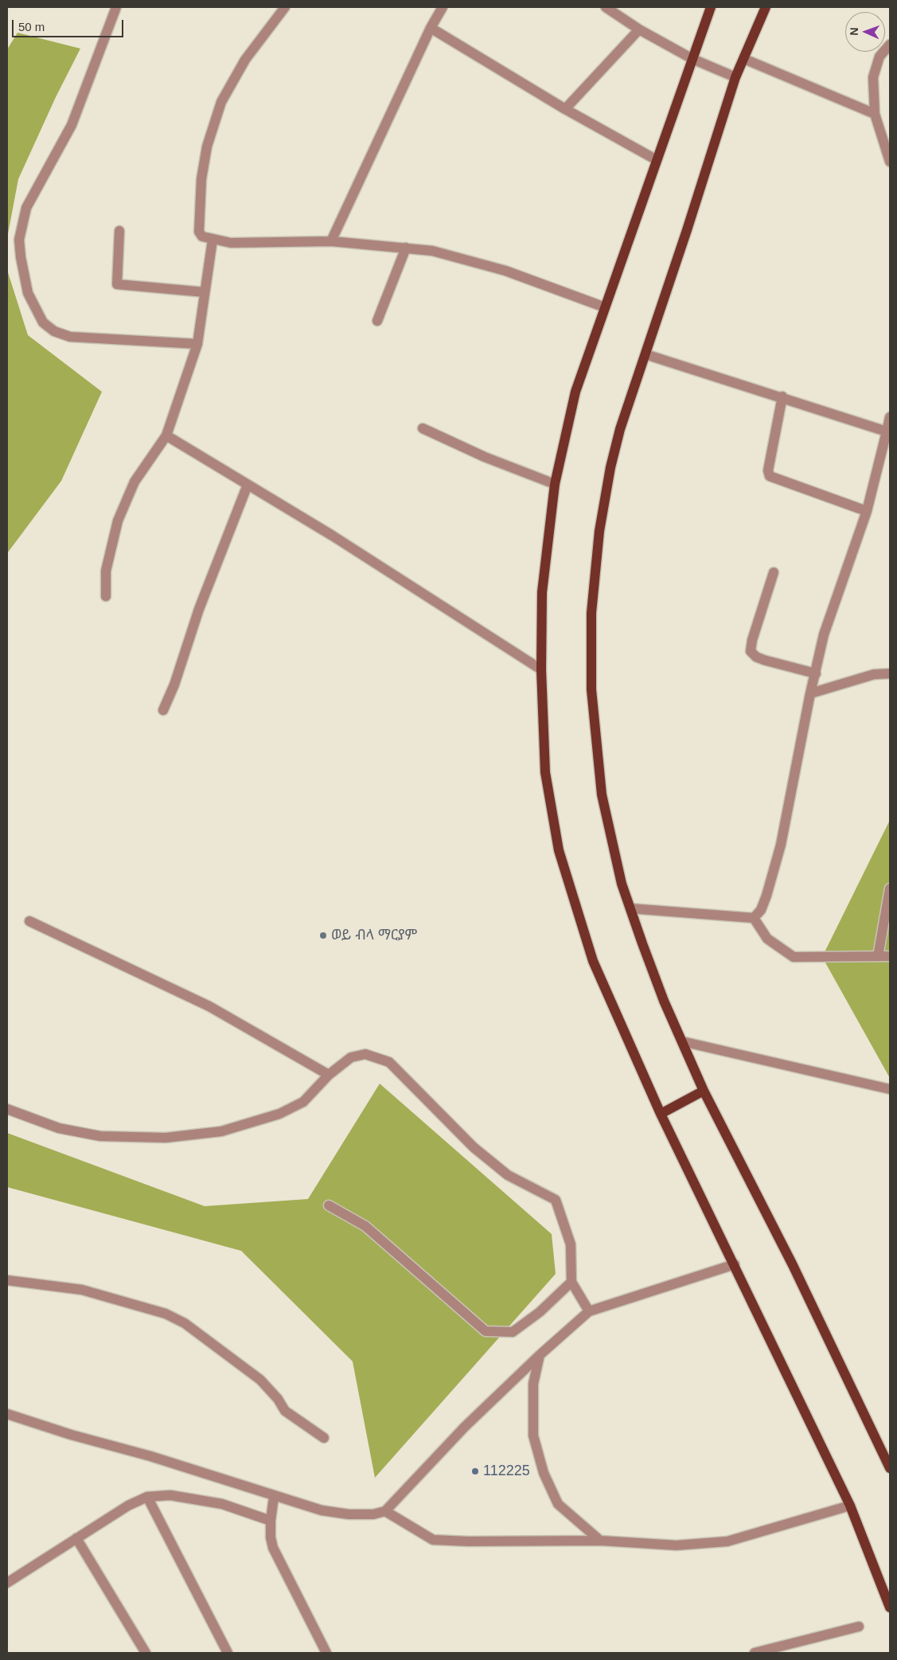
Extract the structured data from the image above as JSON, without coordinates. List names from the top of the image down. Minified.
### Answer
{"places":["ወይ ብላ ማርያም","112225"],"scale_bar":"50 m","north":"left"}
